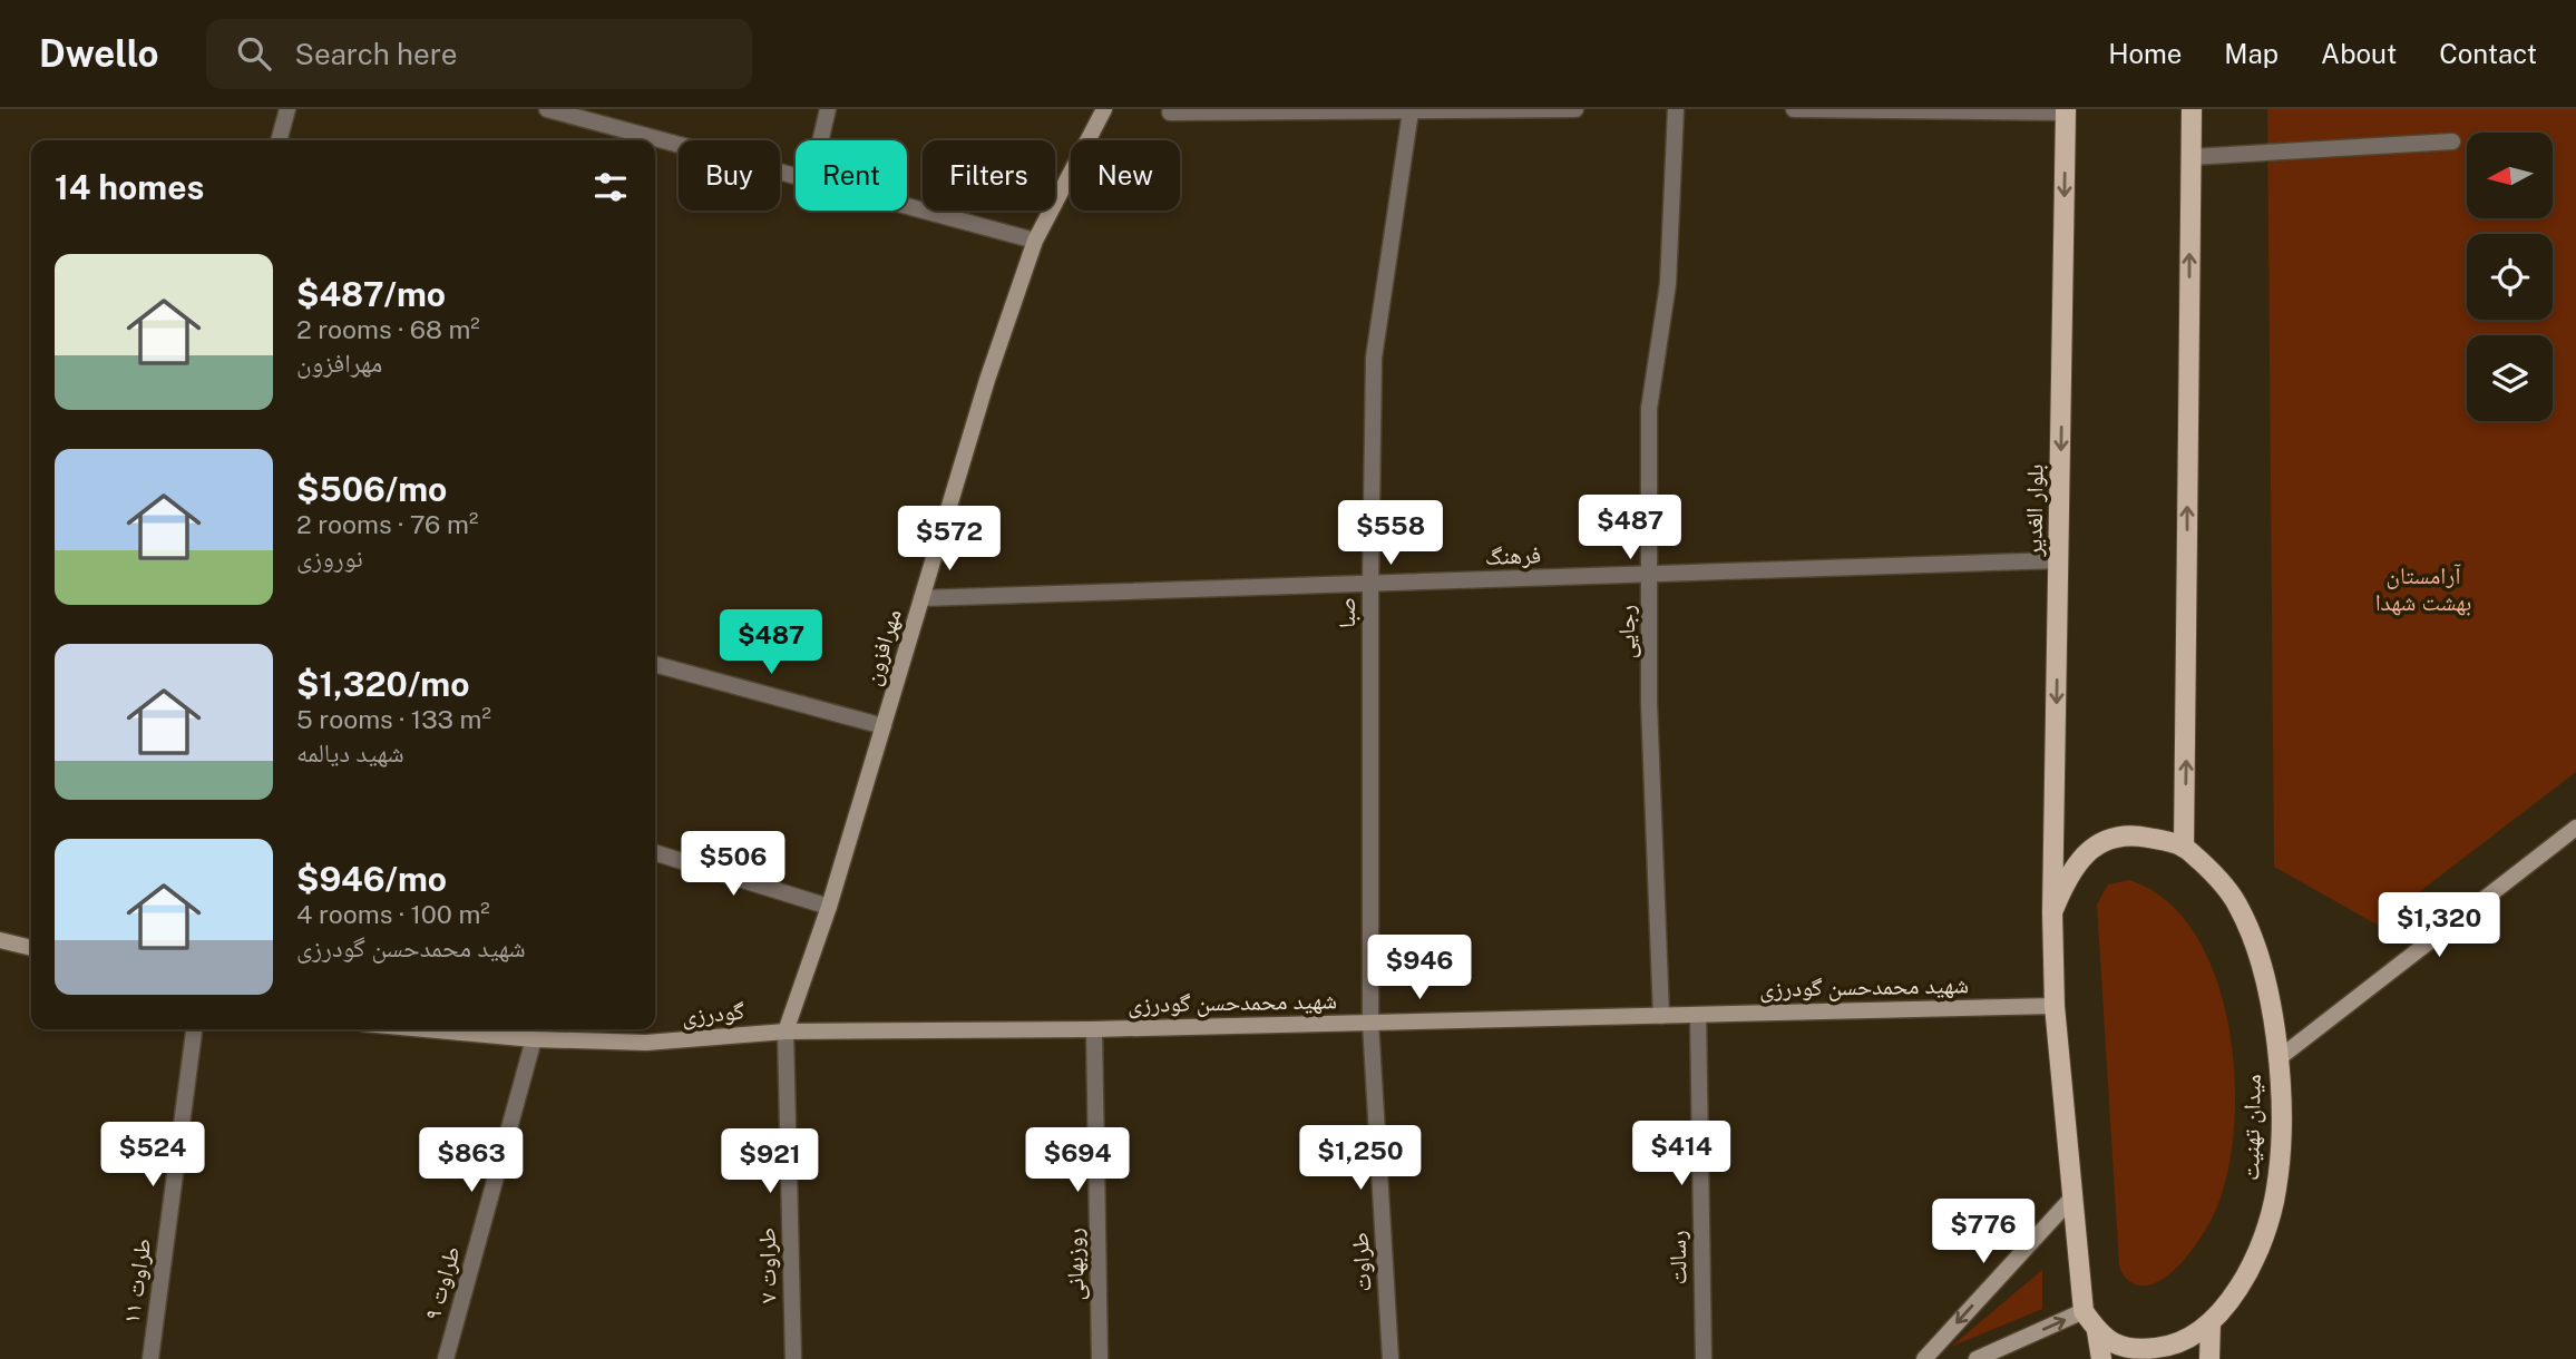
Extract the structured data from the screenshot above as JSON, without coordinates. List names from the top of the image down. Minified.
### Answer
{"streets":{"main road":["بلوار الغدیر","میدان تهنیت"],"street":["فرهنگ","صبا","رجایی","مهرافزون","شهید محمدحسن گودرزی","گودرزی","رسالت","طراوت","روزبهانی","طراوت ۷","طراوت ۱۱","طراوت ۹"]},"crossings":[["بلوار الغدیر","فرهنگ"],["بلوار الغدیر","میدان تهنیت"],["فرهنگ","صبا"],["فرهنگ","رجایی"],["فرهنگ","مهرافزون"],["صبا","شهید محمدحسن گودرزی"],["صبا","طراوت"],["رجایی","شهید محمدحسن گودرزی"],["مهرافزون","شهید محمدحسن گودرزی"],["مهرافزون","گودرزی"],["مهرافزون","طراوت ۷"],["شهید محمدحسن گودرزی","گودرزی"],["شهید محمدحسن گودرزی","میدان تهنیت"],["شهید محمدحسن گودرزی","رسالت"],["شهید محمدحسن گودرزی","طراوت"],["شهید محمدحسن گودرزی","روزبهانی"],["شهید محمدحسن گودرزی","طراوت ۷"],["گودرزی","طراوت ۷"],["گودرزی","طراوت ۹"]],"parks":["آرامستان بهشت شهدا"],"north":"left","page":{"header":"Dwello","search":"Search here","nav":["Home","Map","About","Contact"],"chip":["Buy","Rent","Filters","New"],"heading":"14 homes","list":[{"name":"$487/mo","note":"2 rooms · 68 m² · مهرافزون"},{"name":"$506/mo","note":"2 rooms · 76 m² · نوروزی"},{"name":"$1,320/mo","note":"5 rooms · 133 m² · شهید دیالمه"},{"name":"$946/mo","note":"4 rooms · 100 m² · شهید محمدحسن گودرزی"}],"price":["$487","$558","$572","$487","$506","$1,320","$946","$414","$524","$1,250","$863","$694","$921","$776"]}}
